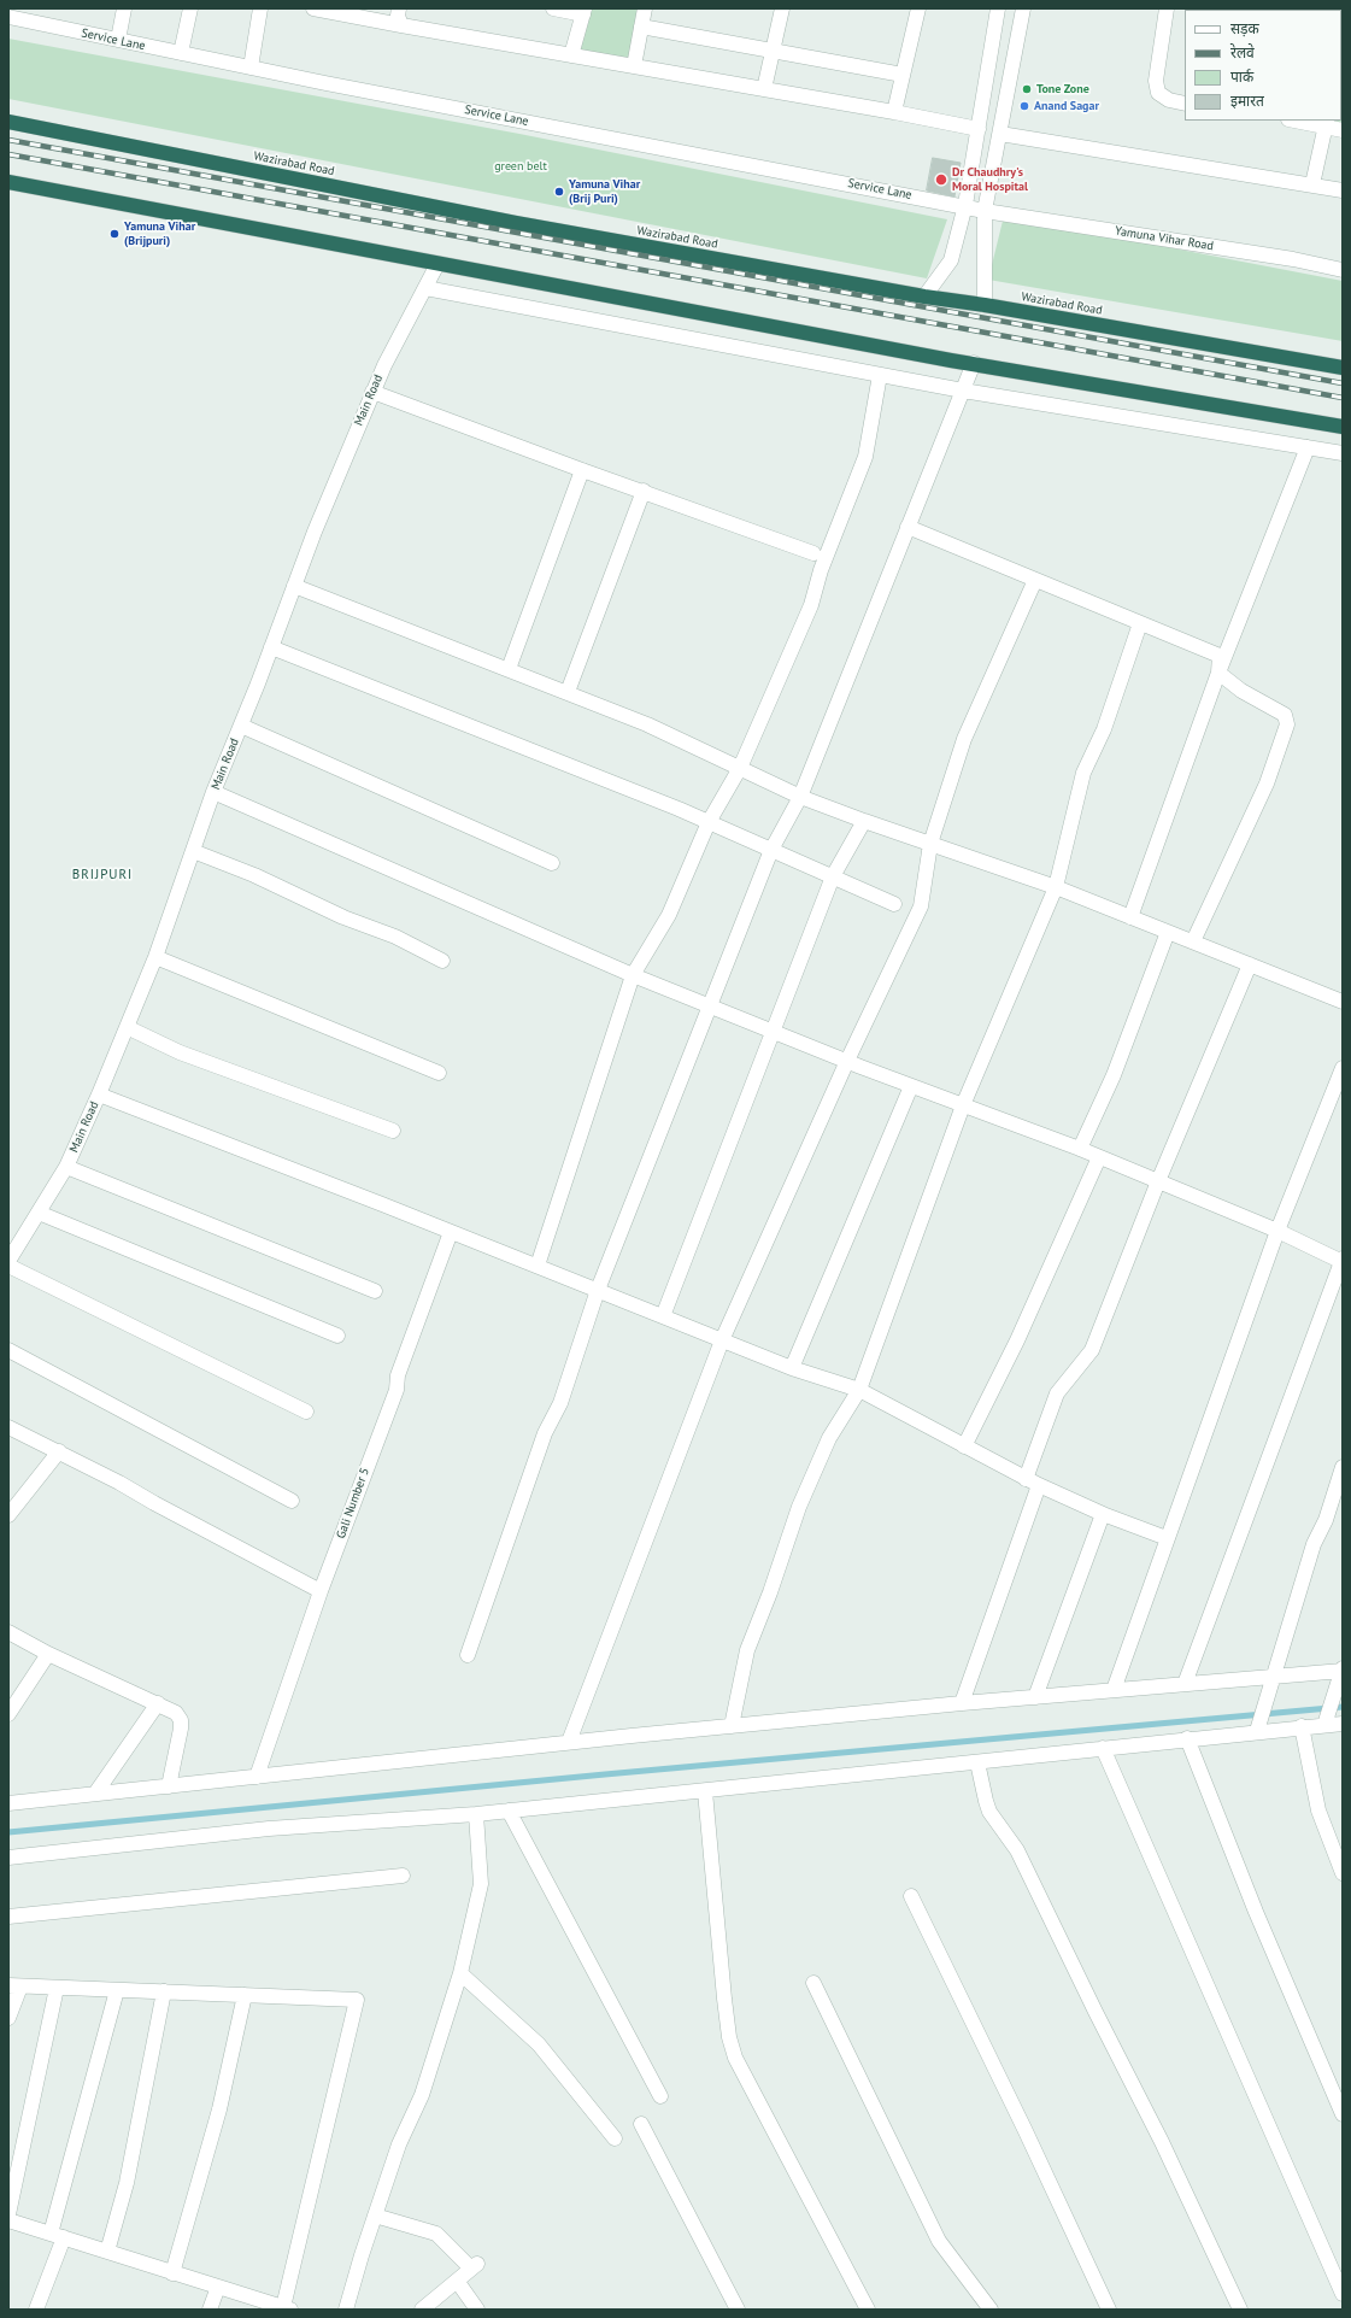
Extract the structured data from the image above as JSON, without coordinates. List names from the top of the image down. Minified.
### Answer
{"streets":{"highway":["Wazirabad Road"],"street":["Service Lane","Yamuna Vihar Road","Main Road","Gali Number 5"]},"crossings":[["Service Lane","Yamuna Vihar Road"]],"districts":["BRIJPURI"],"parks":["green belt"],"places":["Tone Zone","Anand Sagar","Dr Chaudhry's Moral Hospital","Yamuna Vihar (Brij Puri)","Yamuna Vihar (Brijpuri)"],"legend":["सड़क","रेलवे","पार्क","इमारत"]}
